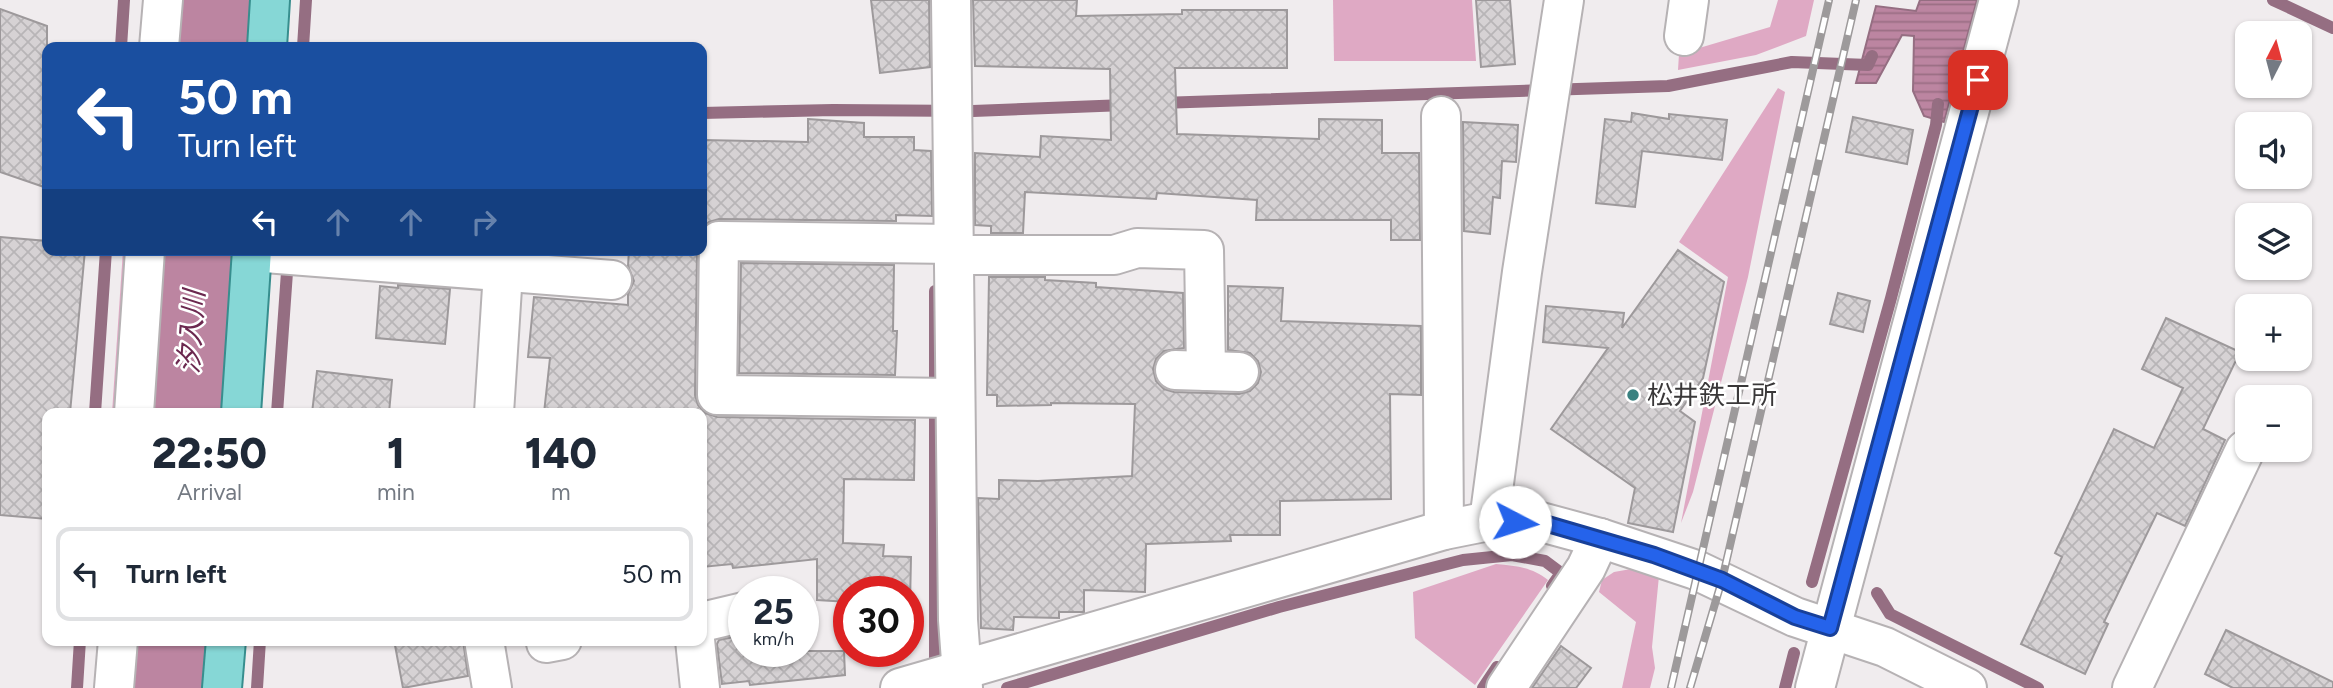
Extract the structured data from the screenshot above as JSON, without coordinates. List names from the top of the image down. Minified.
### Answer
{"water":["汐入川"],"places":["松井鉄工所"],"north":"top","page":{"map_buttons":["+","−"],"turn":["50 m","Turn left"],"eta":["22:50","Arrival","1","min","140","m"],"list":[{"name":"Turn left","value":"50 m"}],"speed":"25 km/h","limit":"30"}}
